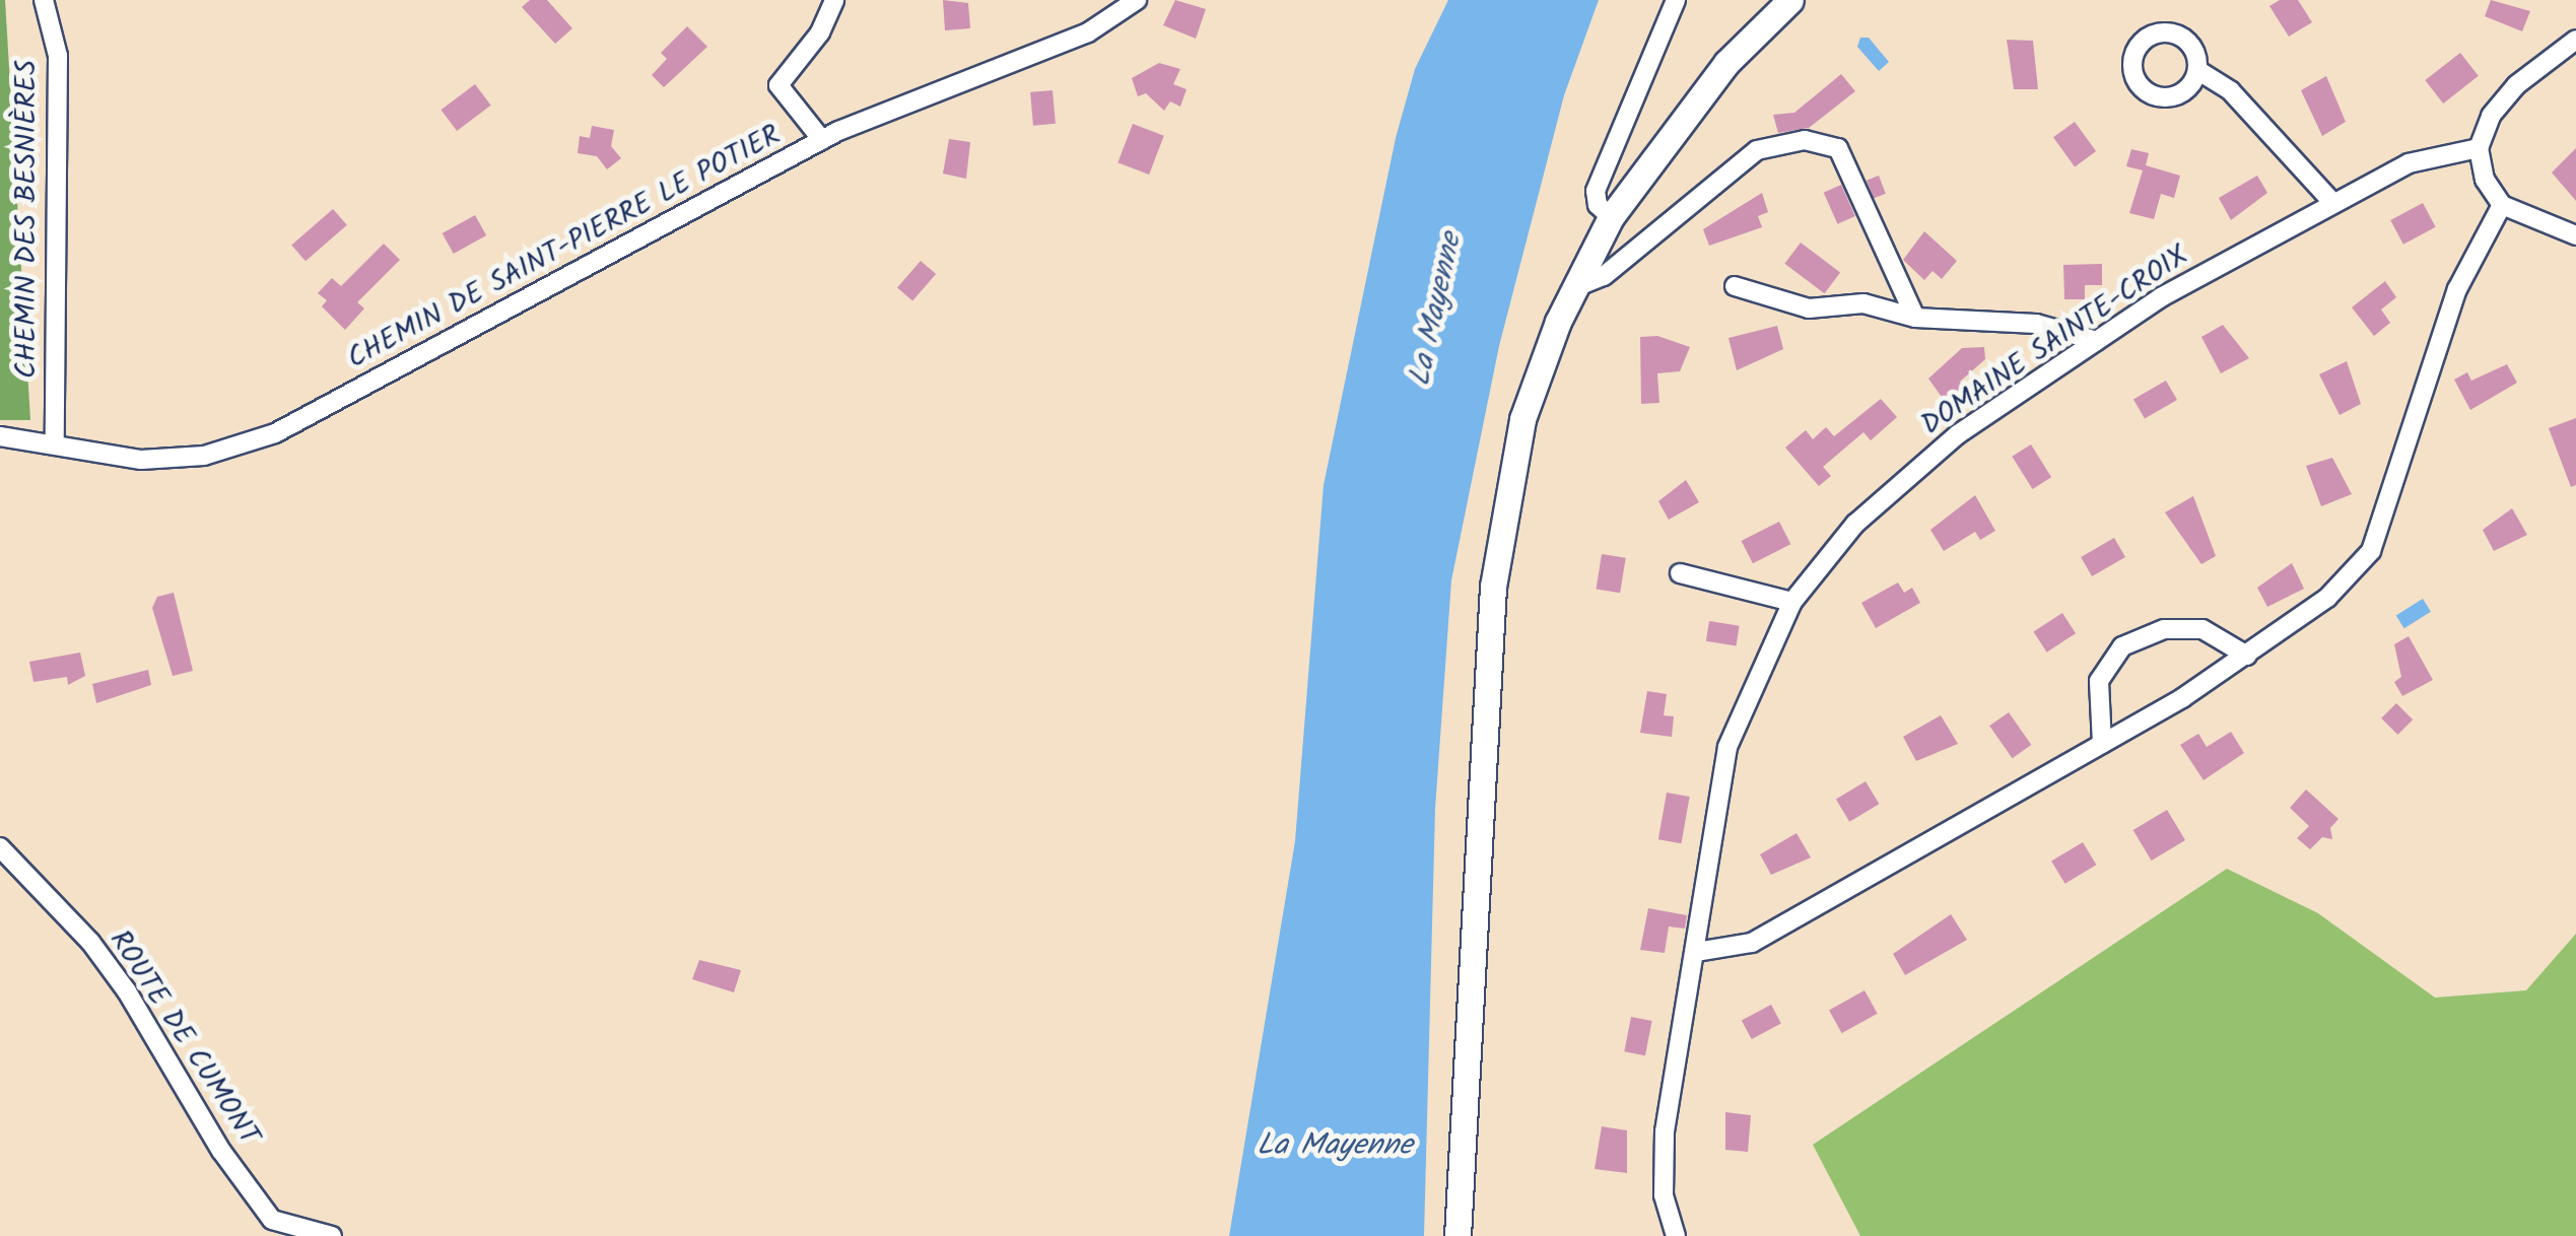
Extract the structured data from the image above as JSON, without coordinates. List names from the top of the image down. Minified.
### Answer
{"streets":{"street":["CHEMIN DES BESNIÈRES","CHEMIN DE SAINT-PIERRE LE POTIER","DOMAINE SAINTE-CROIX","ROUTE DE CUMONT"]},"crossings":[["CHEMIN DES BESNIÈRES","CHEMIN DE SAINT-PIERRE LE POTIER"]],"water":["La Mayenne"]}
